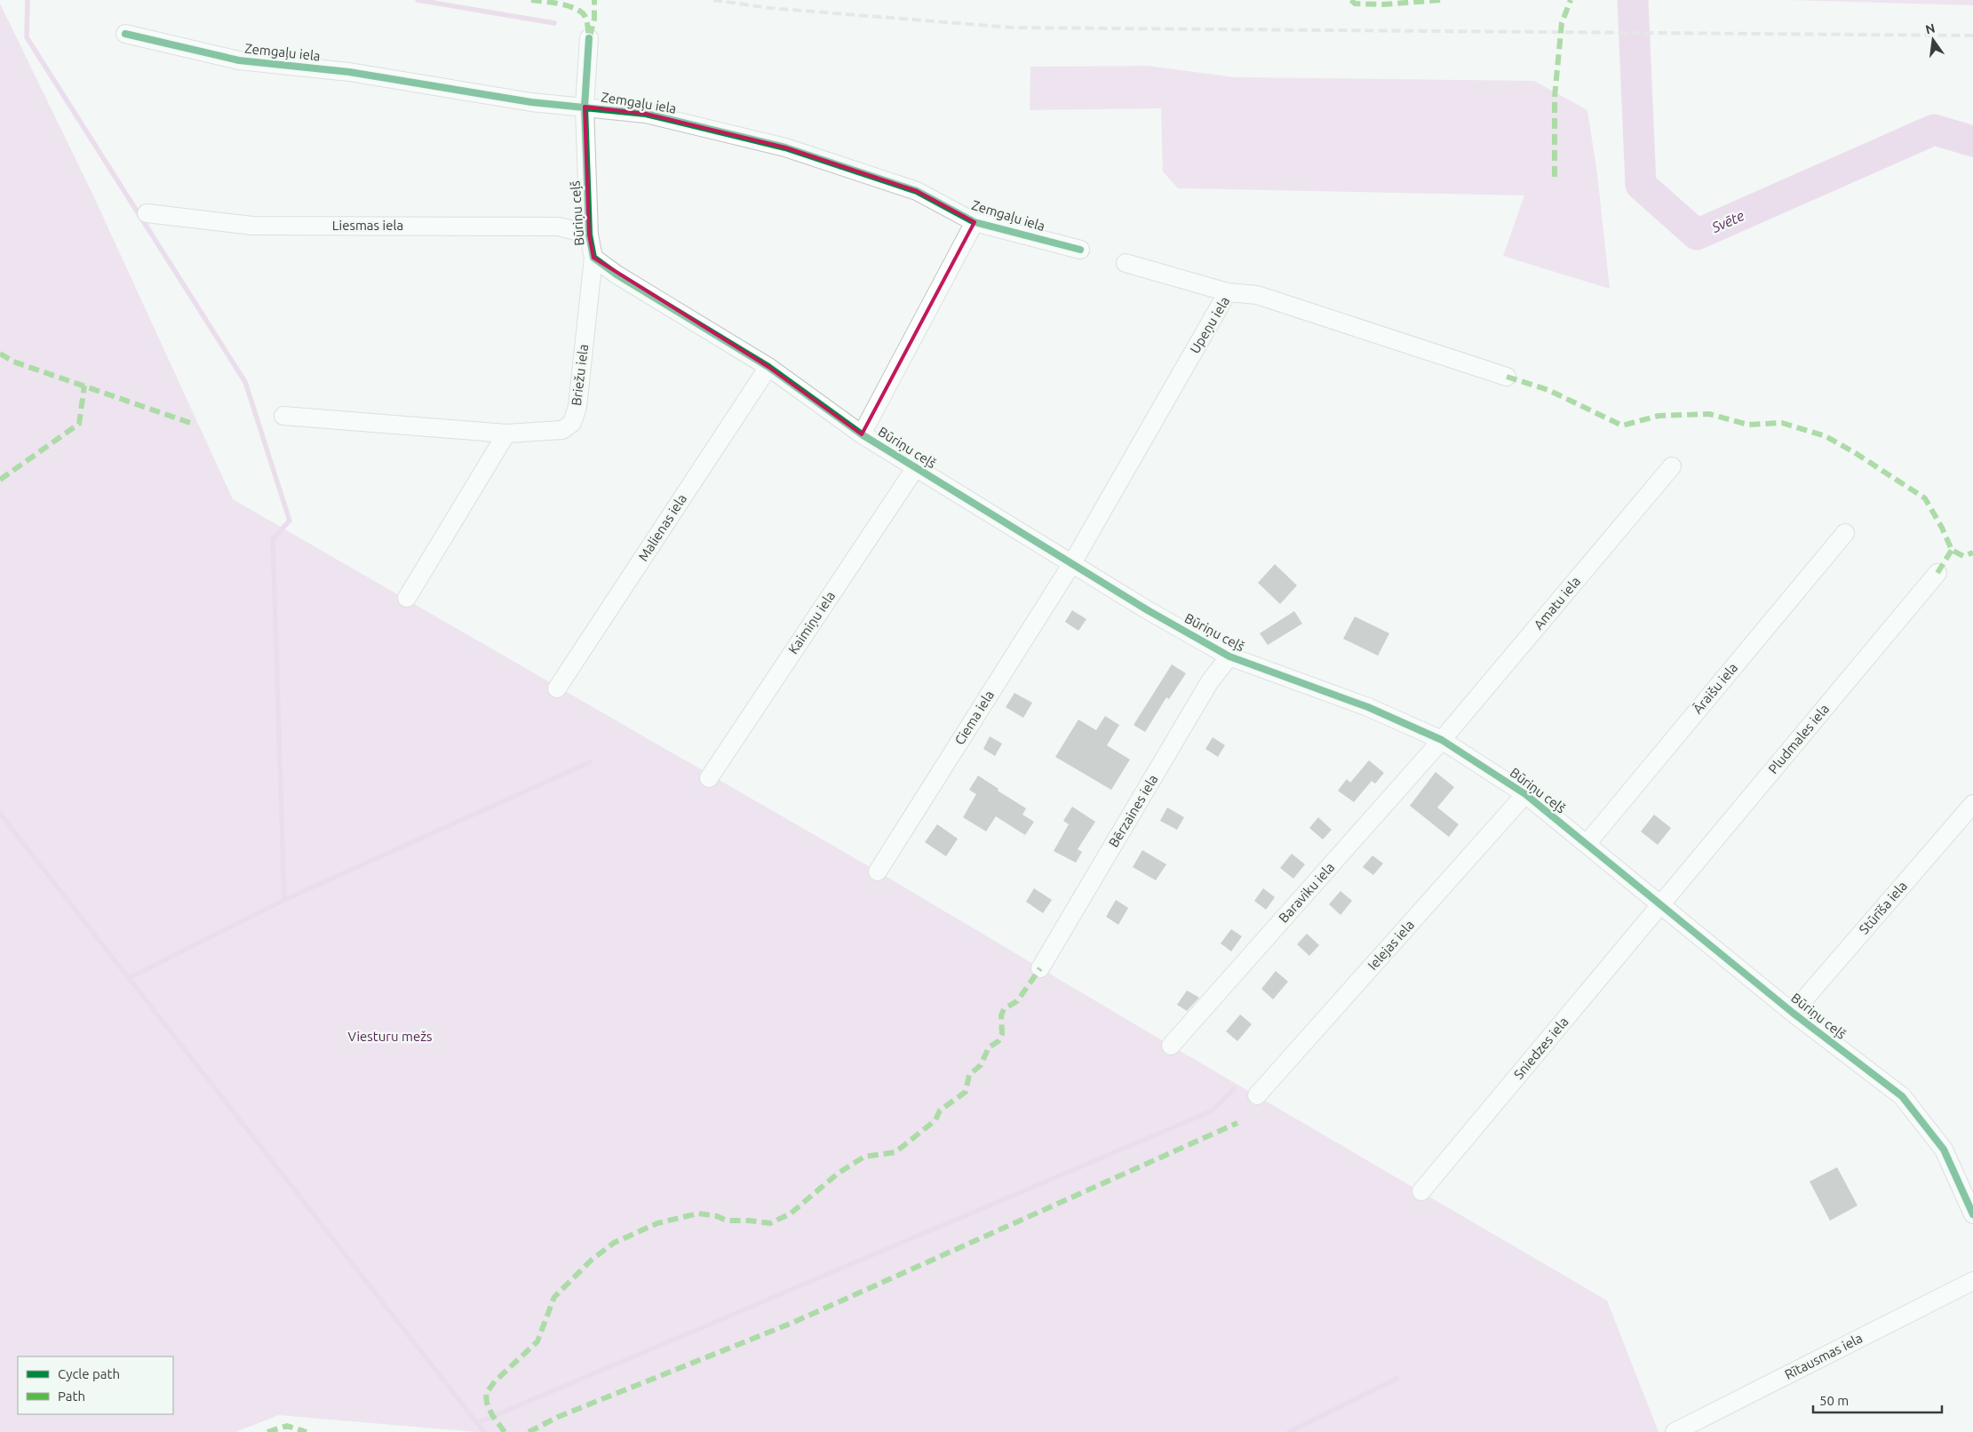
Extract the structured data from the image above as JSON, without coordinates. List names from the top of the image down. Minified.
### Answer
{"streets":{"street":["Zemgaļu iela","Būriņu ceļš","Liesmas iela","Upeņu iela","Briežu iela","Malienas iela","Amatu iela","Kaimiņu iela","Āraišu iela","Ciema iela","Pludmales iela","Bērzaines iela","Baraviku iela","Stūrīša iela","Ielejas iela","Sniedzes iela","Rītausmas iela"]},"crossings":[["Zemgaļu iela","Būriņu ceļš"],["Būriņu ceļš","Liesmas iela"],["Būriņu ceļš","Upeņu iela"],["Būriņu ceļš","Briežu iela"],["Būriņu ceļš","Malienas iela"],["Būriņu ceļš","Amatu iela"],["Būriņu ceļš","Kaimiņu iela"],["Būriņu ceļš","Āraišu iela"],["Būriņu ceļš","Ciema iela"],["Būriņu ceļš","Pludmales iela"],["Būriņu ceļš","Bērzaines iela"],["Būriņu ceļš","Baraviku iela"],["Būriņu ceļš","Stūrīša iela"],["Būriņu ceļš","Ielejas iela"],["Būriņu ceļš","Sniedzes iela"],["Upeņu iela","Ciema iela"],["Amatu iela","Baraviku iela"],["Pludmales iela","Sniedzes iela"]],"water":["Svēte"],"parks":["Viesturu mežs"],"legend":["Cycle path","Path"],"scale_bar":"50 m","north":"top"}
